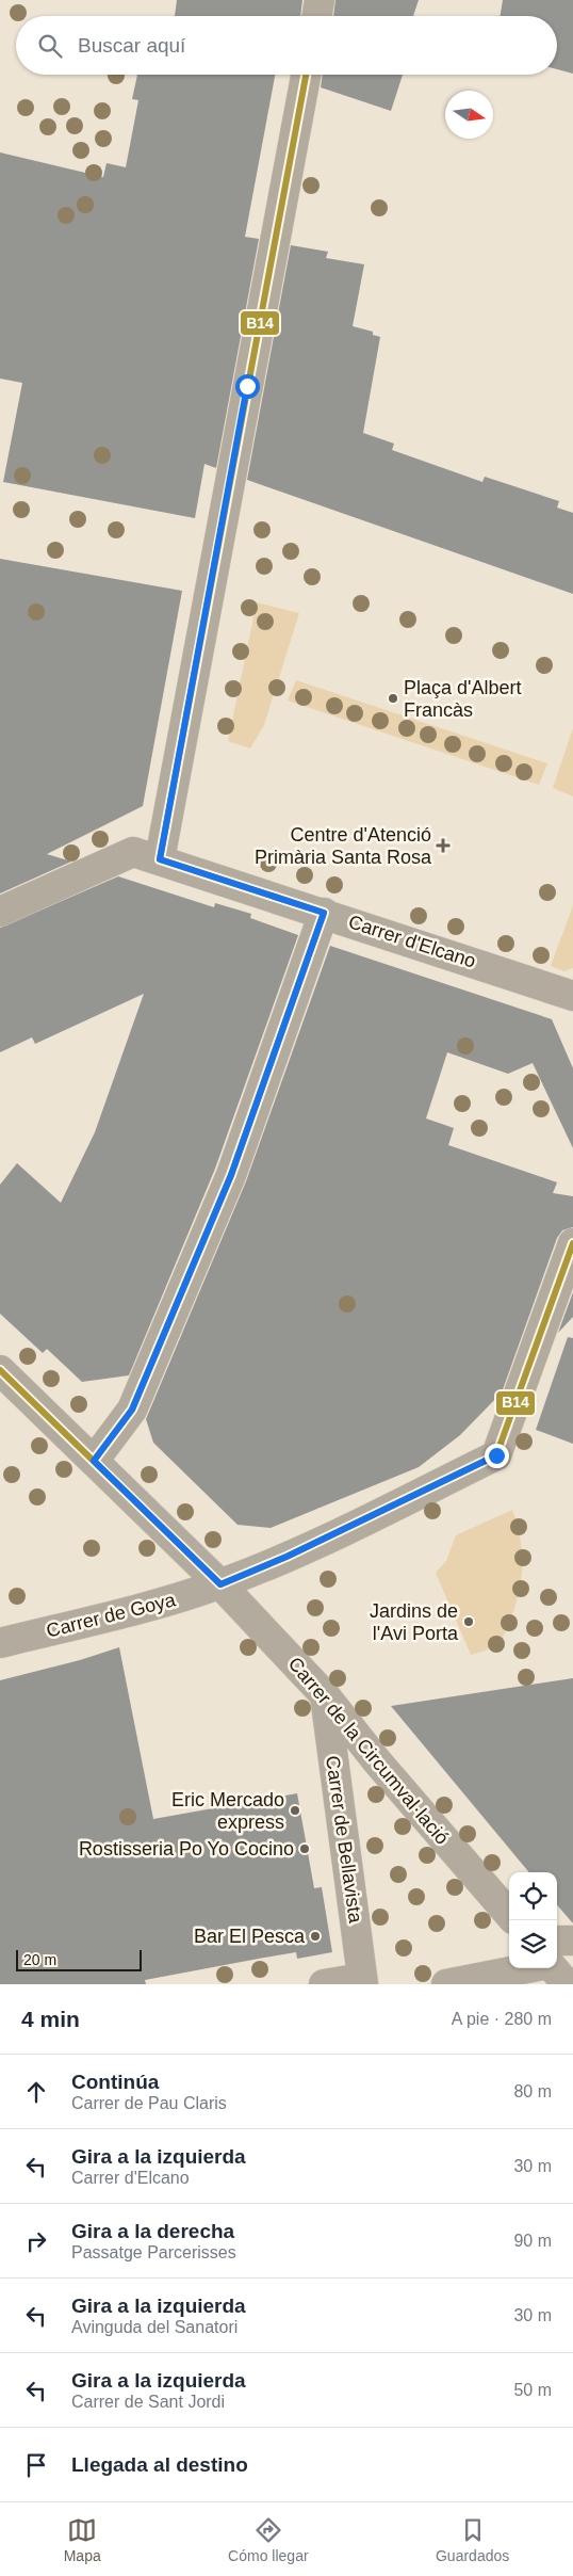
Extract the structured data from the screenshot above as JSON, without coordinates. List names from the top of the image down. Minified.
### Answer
{"streets":{"street":["Carrer d'Elcano","Carrer de Goya","Carrer de la Circumval·lació","Carrer de Bellavista"]},"crossings":[["Carrer de Goya","Carrer de la Circumval·lació"],["Carrer de la Circumval·lació","Carrer de Bellavista"]],"places":{"other":["Plaça d'Albert Francàs","Jardins de l'Avi Porta","Eric Mercado express","Rostisseria Po Yo Cocino","Bar El Pesca"],"health":["Centre d'Atenció Primària Santa Rosa"]},"lines":["transit line B14"],"scale_bar":"20 m","north":"right","page":{"search":"Buscar aquí","scale":"20 m","heading":["4 min","A pie · 280 m"],"list":[["Continúa","Carrer de Pau Claris","80 m"],["Gira a la izquierda","Carrer d'Elcano","30 m"],["Gira a la derecha","Passatge Parcerisses","90 m"],["Gira a la izquierda","Avinguda del Sanatori","30 m"],["Gira a la izquierda","Carrer de Sant Jordi","50 m"],"Llegada al destino"],"nav":["Mapa","Cómo llegar","Guardados"]}}
